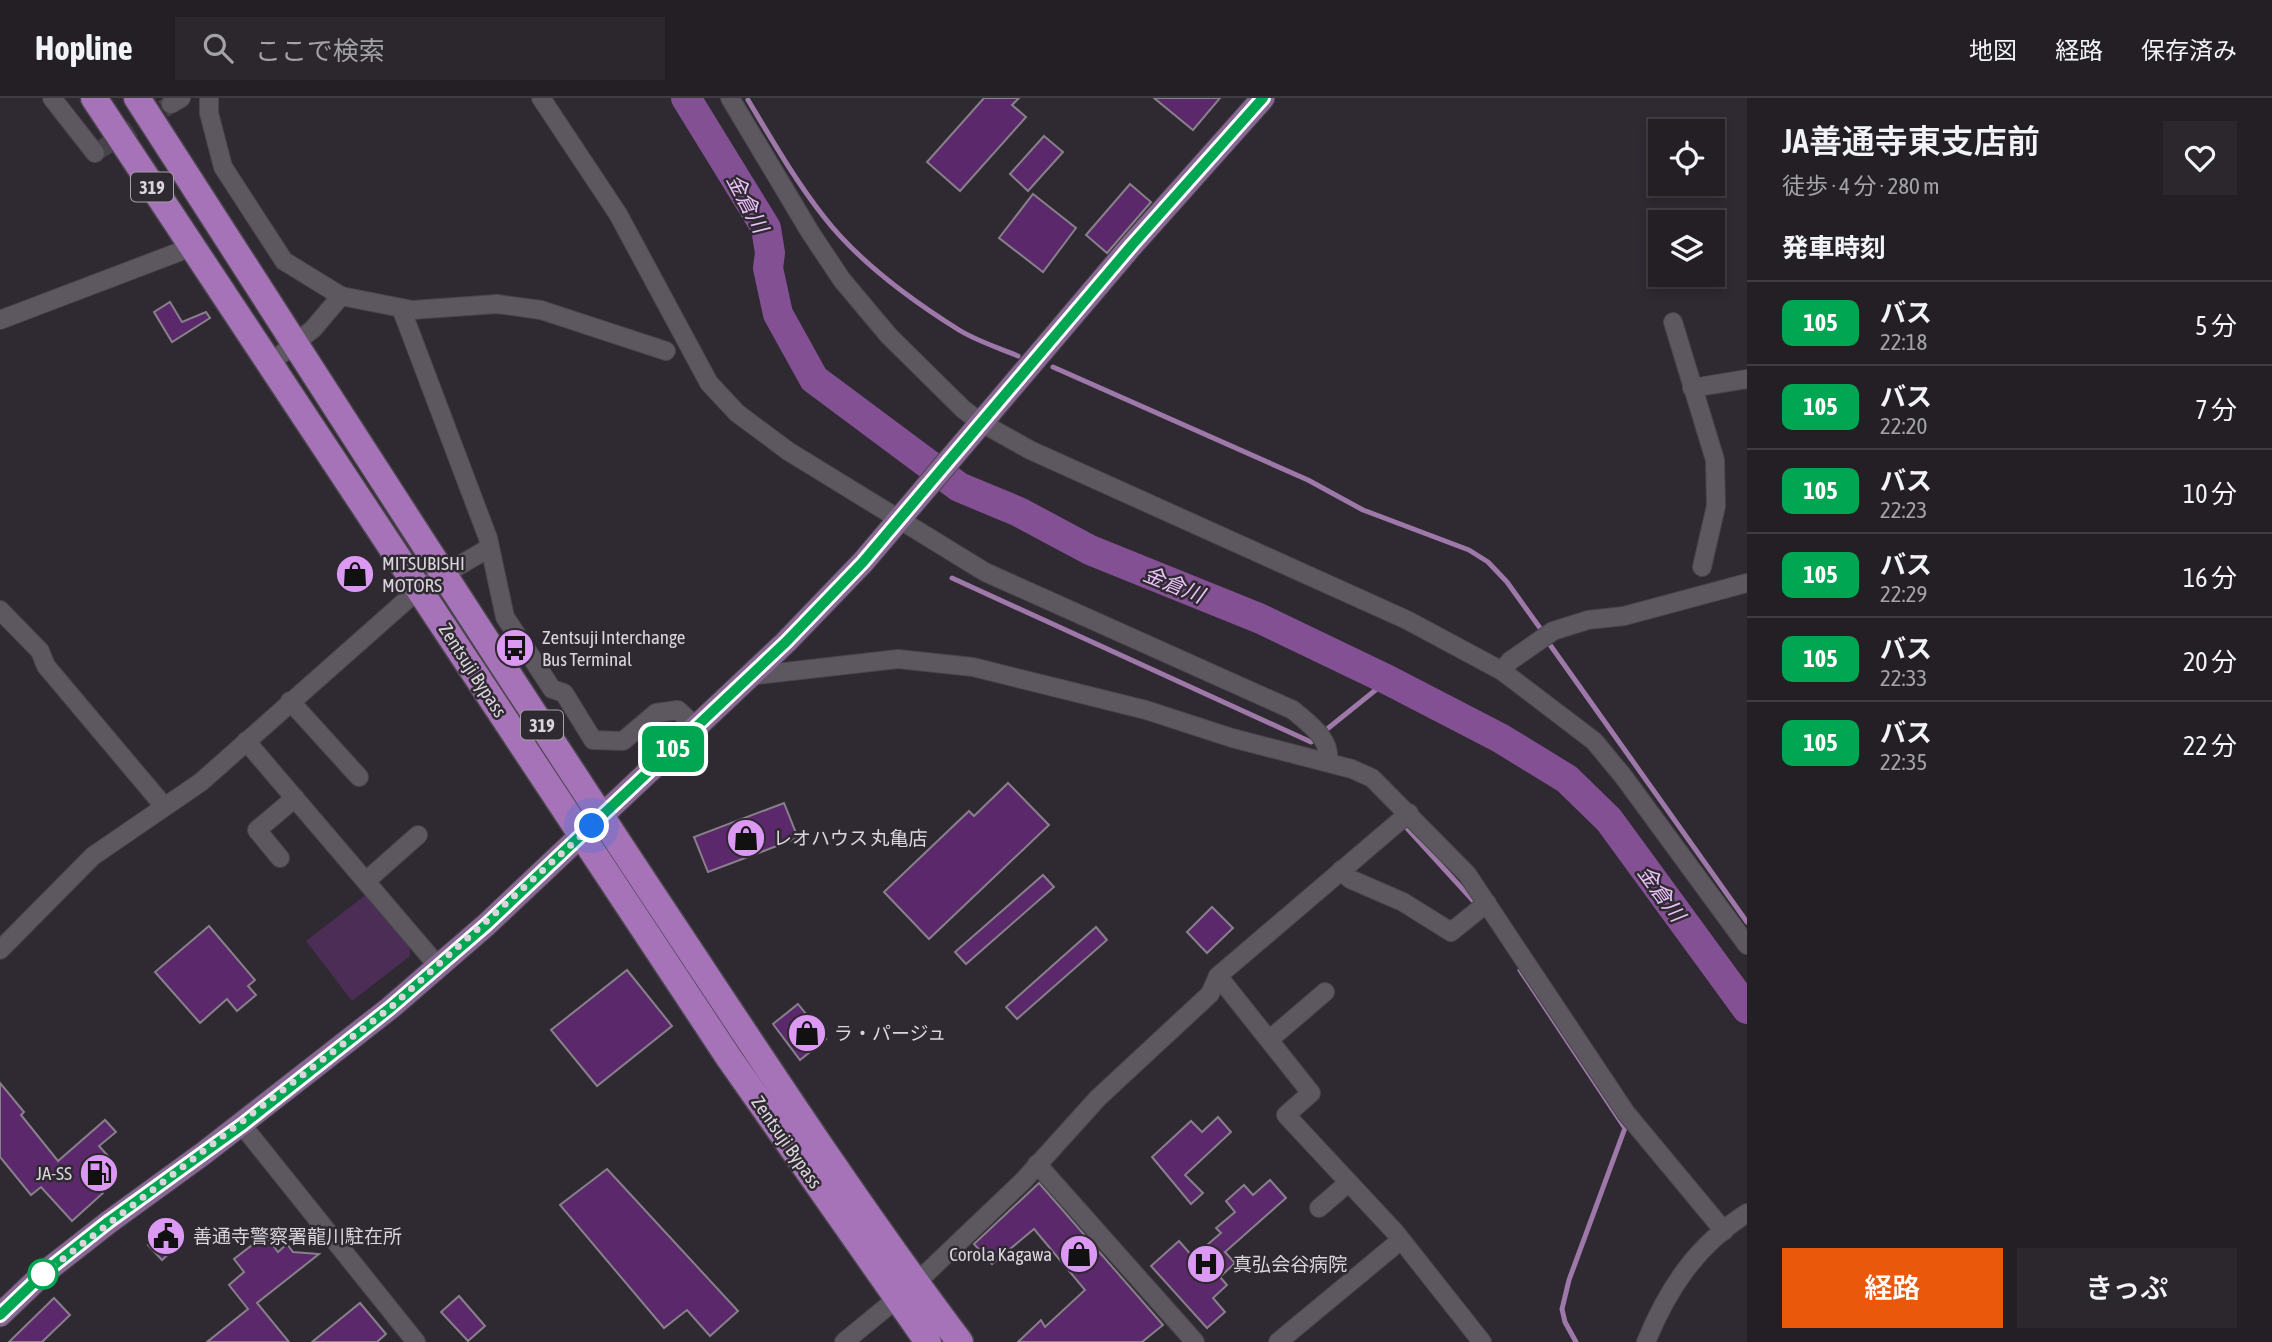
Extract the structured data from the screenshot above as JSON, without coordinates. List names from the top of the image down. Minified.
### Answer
{"streets":{"highway":["319","Zentsuji Bypass"]},"water":["金倉川"],"places":{"shop":["MITSUBISHI MOTORS","レオハウス 丸亀店","ラ・パージュ","Corola Kagawa"],"bus stop":["Zentsuji Interchange Bus Terminal"],"fuel station":["JA-SS"],"public building":["善通寺警察署龍川駐在所"],"hospital":["真弘会谷病院"]},"lines":["bus line 105"],"page":{"header":"Hopline","search":"ここで検索","nav":["地図","経路","保存済み"],"on_map":"105","heading":[["JA善通寺東支店前","徒歩 · 4 分 · 280 m"],"発車時刻"],"list":[{"mark":"105","name":"バス","note":"22:18","value":"5 分"},{"mark":"105","name":"バス","note":"22:20","value":"7 分"},{"mark":"105","name":"バス","note":"22:23","value":"10 分"},{"mark":"105","name":"バス","note":"22:29","value":"16 分"},{"mark":"105","name":"バス","note":"22:33","value":"20 分"},{"mark":"105","name":"バス","note":"22:35","value":"22 分"}],"buttons":["経路","きっぷ"]}}
